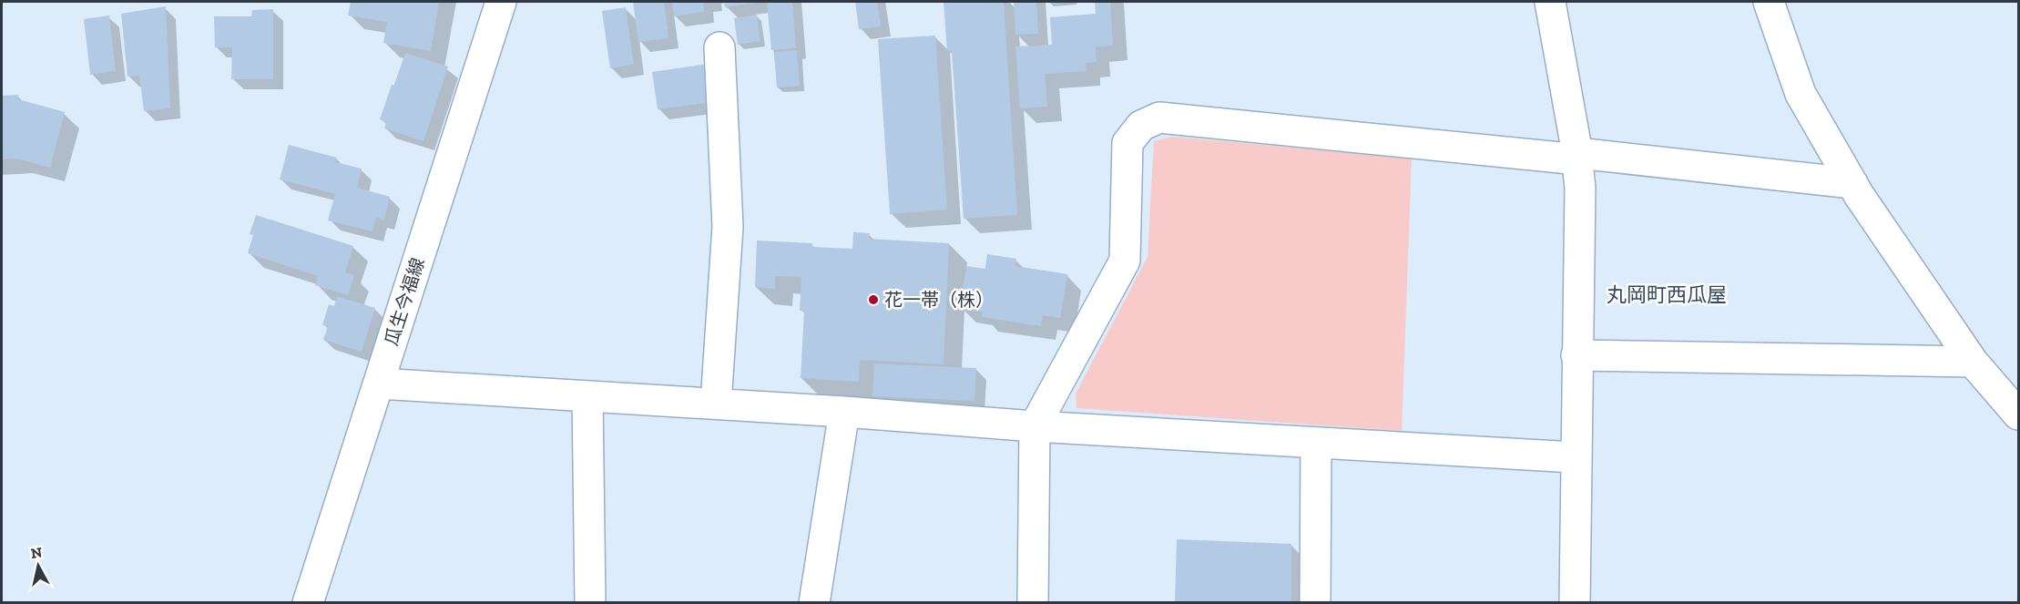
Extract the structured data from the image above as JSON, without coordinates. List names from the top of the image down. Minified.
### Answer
{"streets":{"street":["瓜生今福線"]},"districts":["丸岡町西瓜屋"],"places":["花一帯（株）"],"north":"top"}
